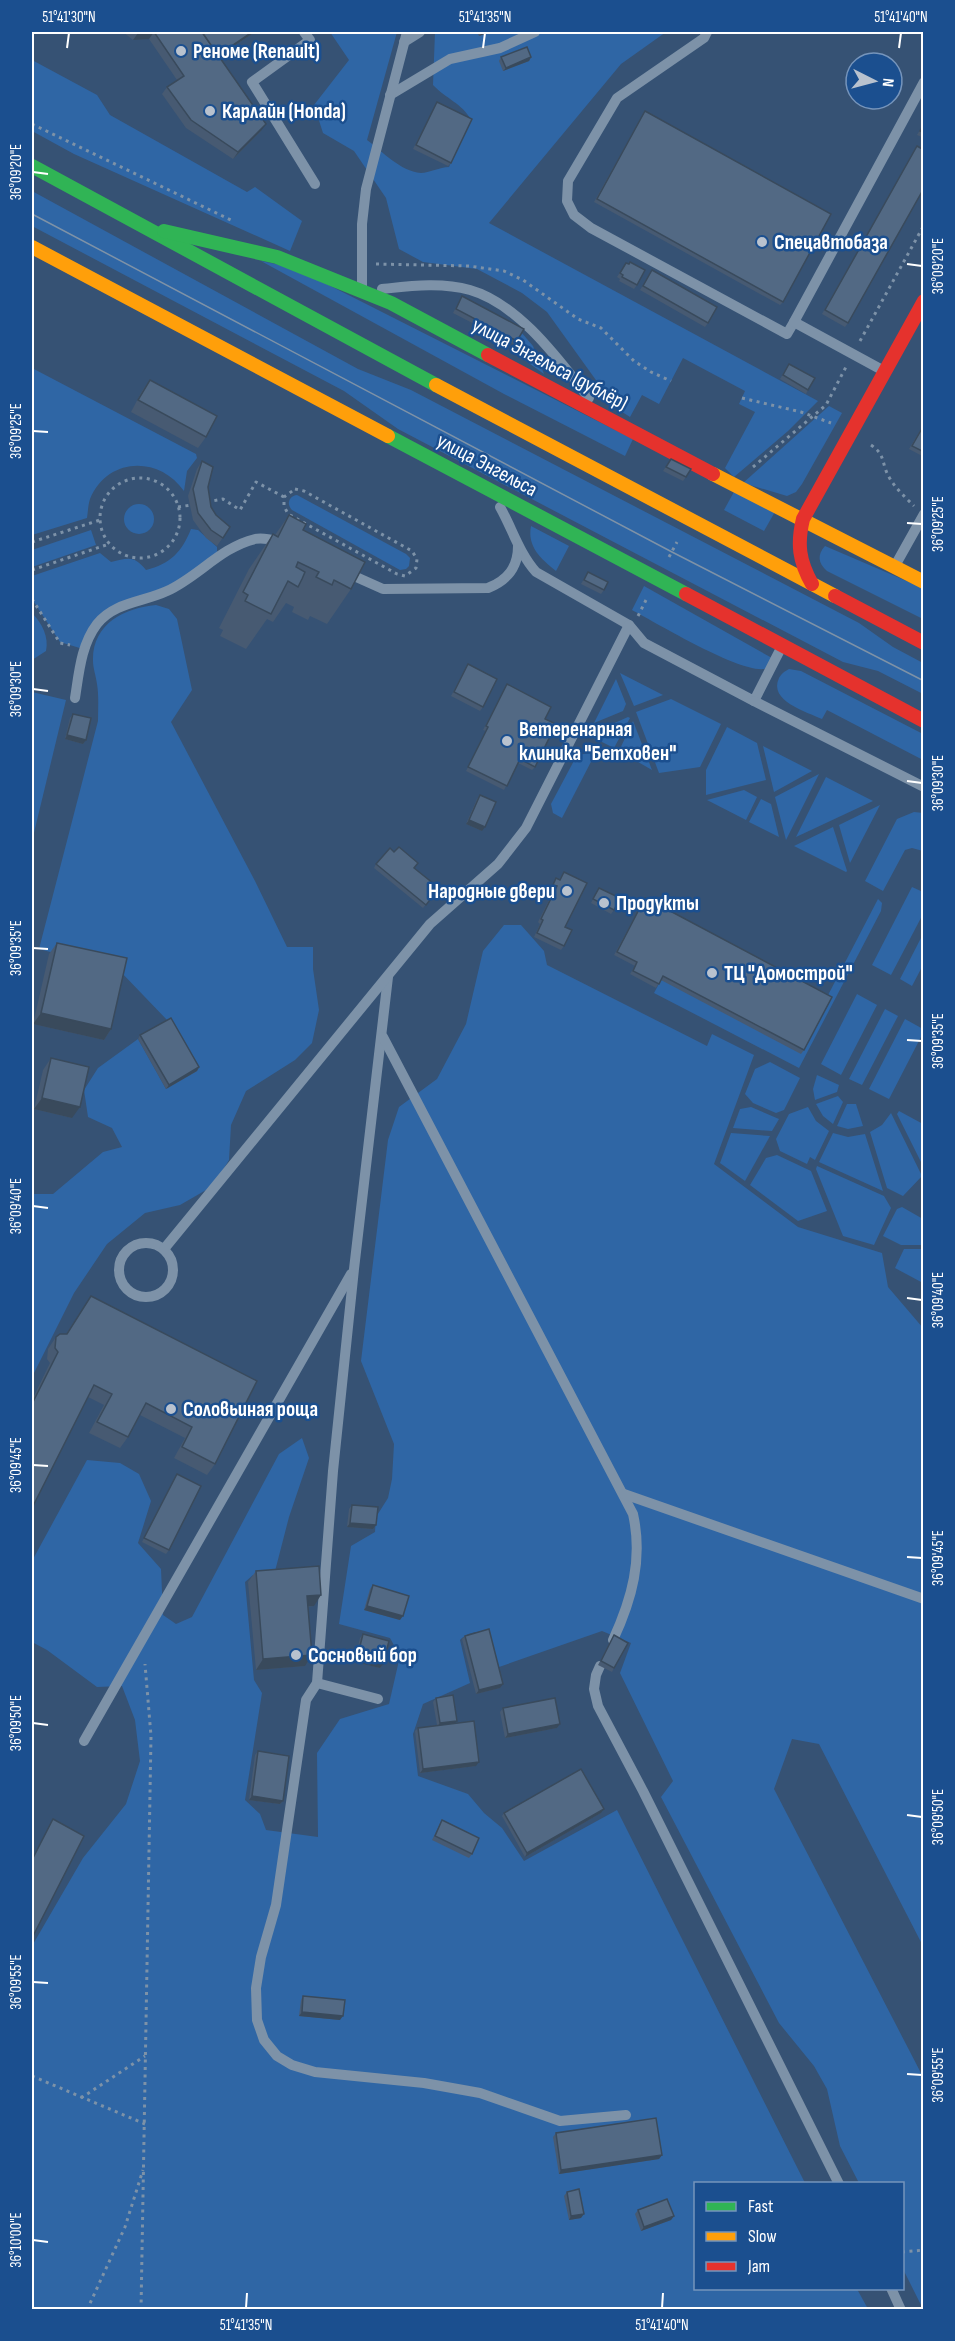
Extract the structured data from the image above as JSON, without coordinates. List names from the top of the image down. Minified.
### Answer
{"streets":{"main road":["улица Энгельса (дублёр)","улица Энгельса"]},"places":["Реноме (Renault)","Карлайн (Honda)","Спецавтобаза","Ветеренарная клиника \"Бетховен\"","Народные двери","Продукты","ТЦ \"Домострой\"","Соловьиная роща","Сосновый бор"],"legend":["Fast","Slow","Jam"],"north":"right","coordinates":["51°41'30\"N","51°41'35\"N","51°41'40\"N","36°09'20\"E","36°09'25\"E","36°09'30\"E","36°09'35\"E","36°09'40\"E","36°09'45\"E","36°09'50\"E","36°09'55\"E","36°10'00\"E"]}
